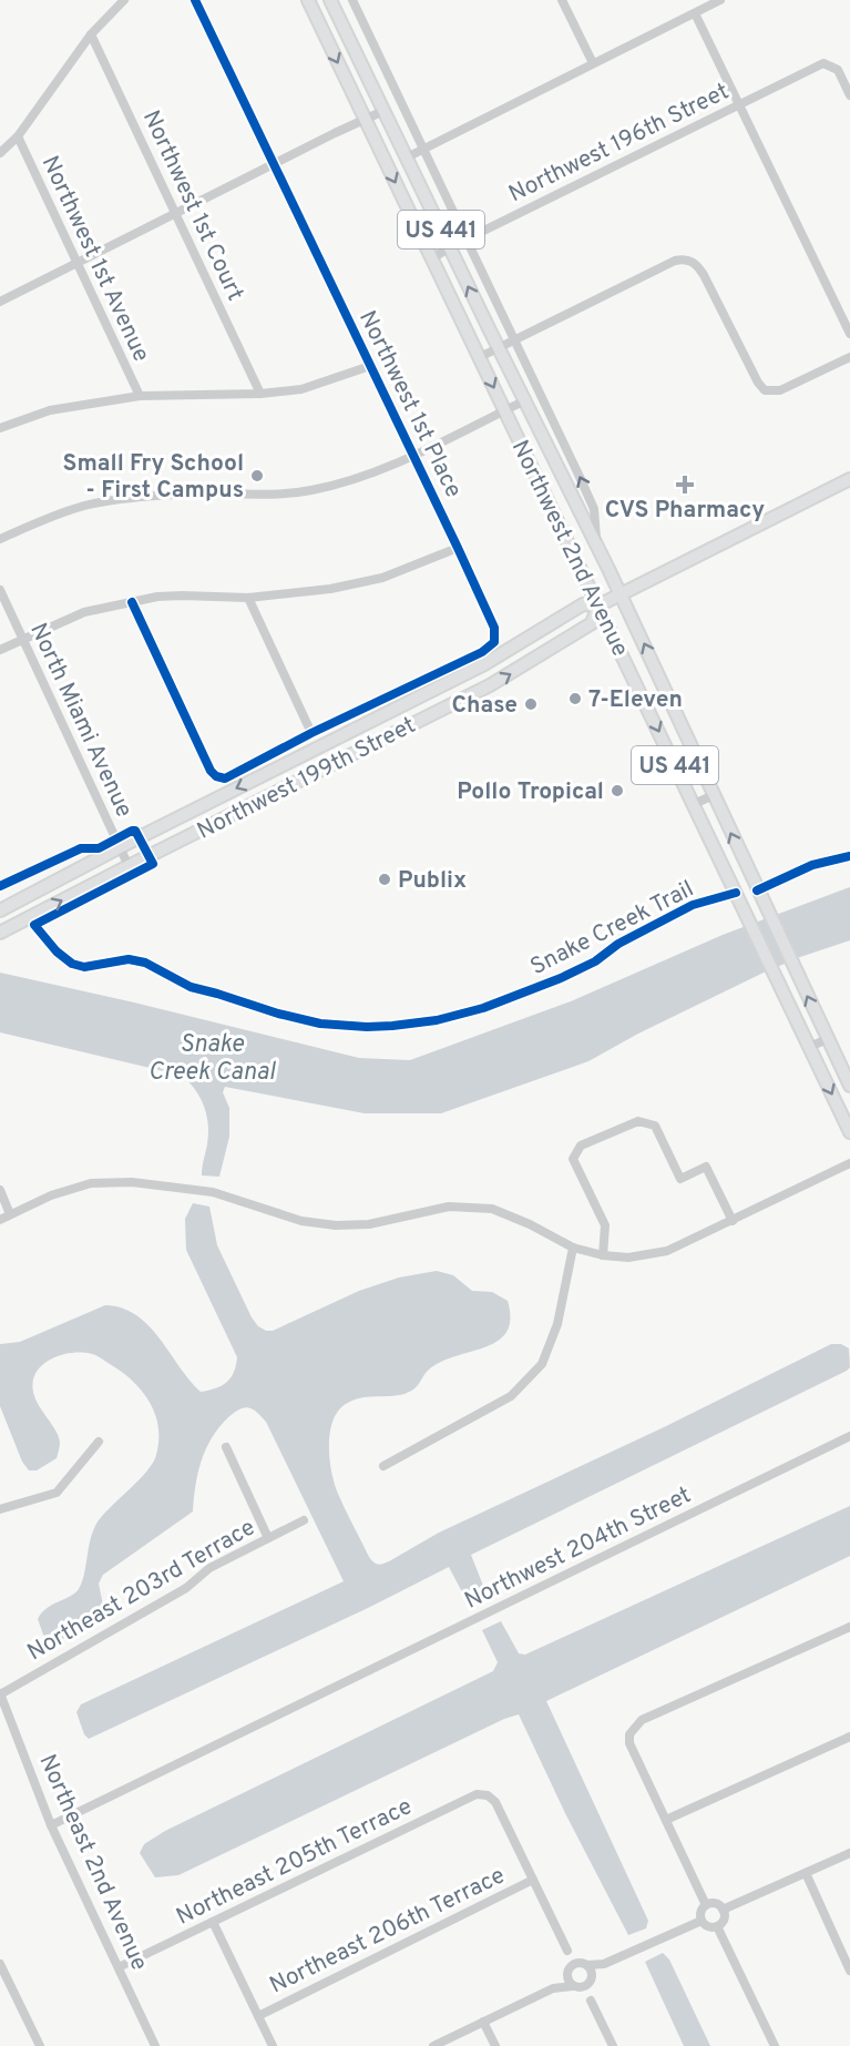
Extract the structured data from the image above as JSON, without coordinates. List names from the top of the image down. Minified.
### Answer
{"streets":{"main road":["US 441","Northwest 2nd Avenue","Northwest 199th Street"],"street":["Northwest 196th Street","Northwest 1st Court","Northwest 1st Avenue","Northwest 1st Place","North Miami Avenue","Northwest 204th Street","Northeast 203rd Terrace","Northeast 205th Terrace","Northeast 2nd Avenue","Northeast 206th Terrace"],"cycle path":["Snake Creek Trail"]},"crossings":[["Northwest 196th Street","Northwest 2nd Avenue"],["Northwest 2nd Avenue","Northwest 199th Street"],["North Miami Avenue","Northwest 199th Street"],["Northwest 204th Street","Northeast 2nd Avenue"],["Northeast 203rd Terrace","Northeast 2nd Avenue"],["Northeast 205th Terrace","Northeast 2nd Avenue"],["Northeast 205th Terrace","Northeast 206th Terrace"]],"water":["Snake Creek Canal"],"places":{"other":["Small Fry School - First Campus","7-Eleven","Chase","Pollo Tropical","Publix"],"health":["CVS Pharmacy"]}}
